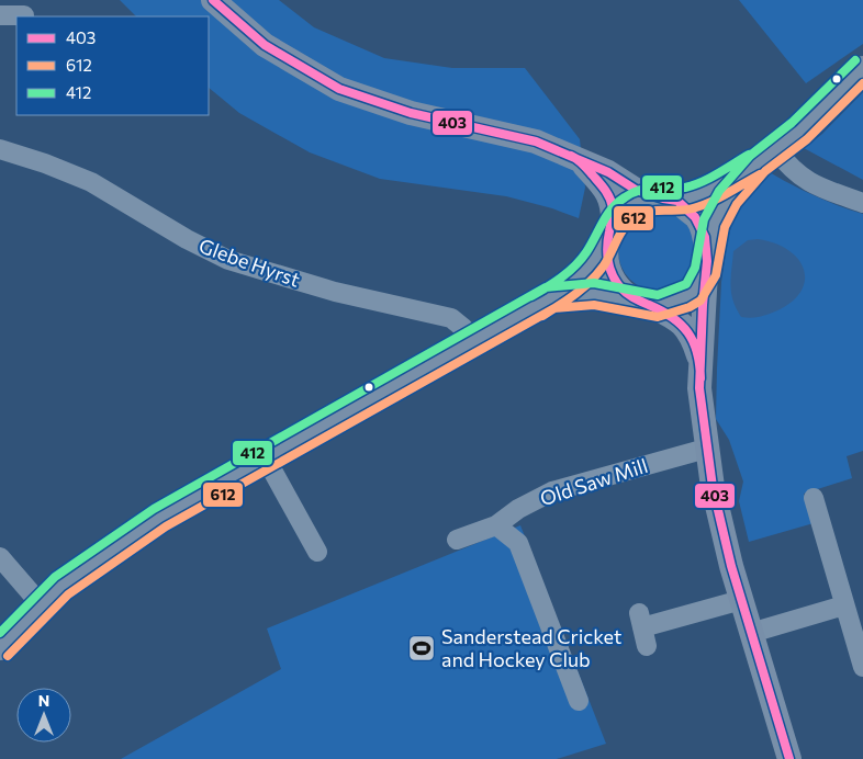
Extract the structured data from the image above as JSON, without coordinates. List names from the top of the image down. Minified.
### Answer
{"streets":{"street":["Glebe Hyrst","Old Saw Mill"]},"places":{"sports":["Sanderstead Cricket and Hockey Club"]},"lines":["transit line 403","transit line 412","transit line 612"],"legend":["403","612","412"],"north":"top"}
